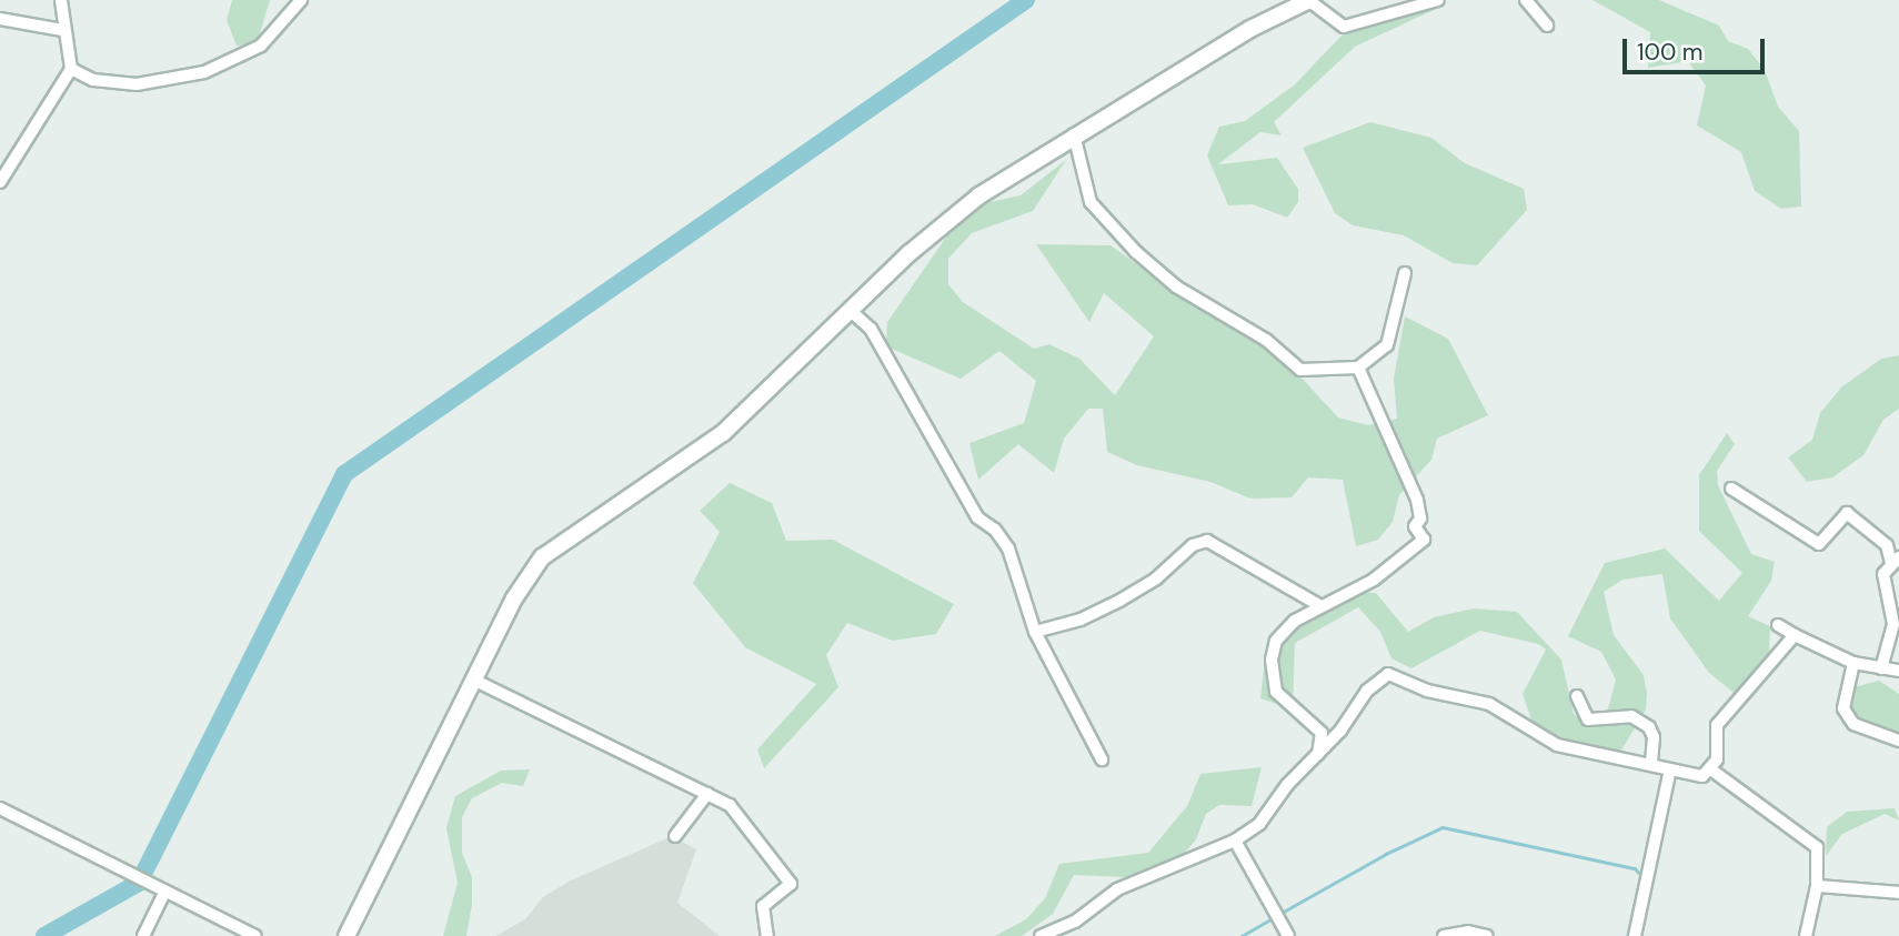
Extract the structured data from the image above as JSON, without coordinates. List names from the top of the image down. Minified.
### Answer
{"scale_bar":"100 m"}
